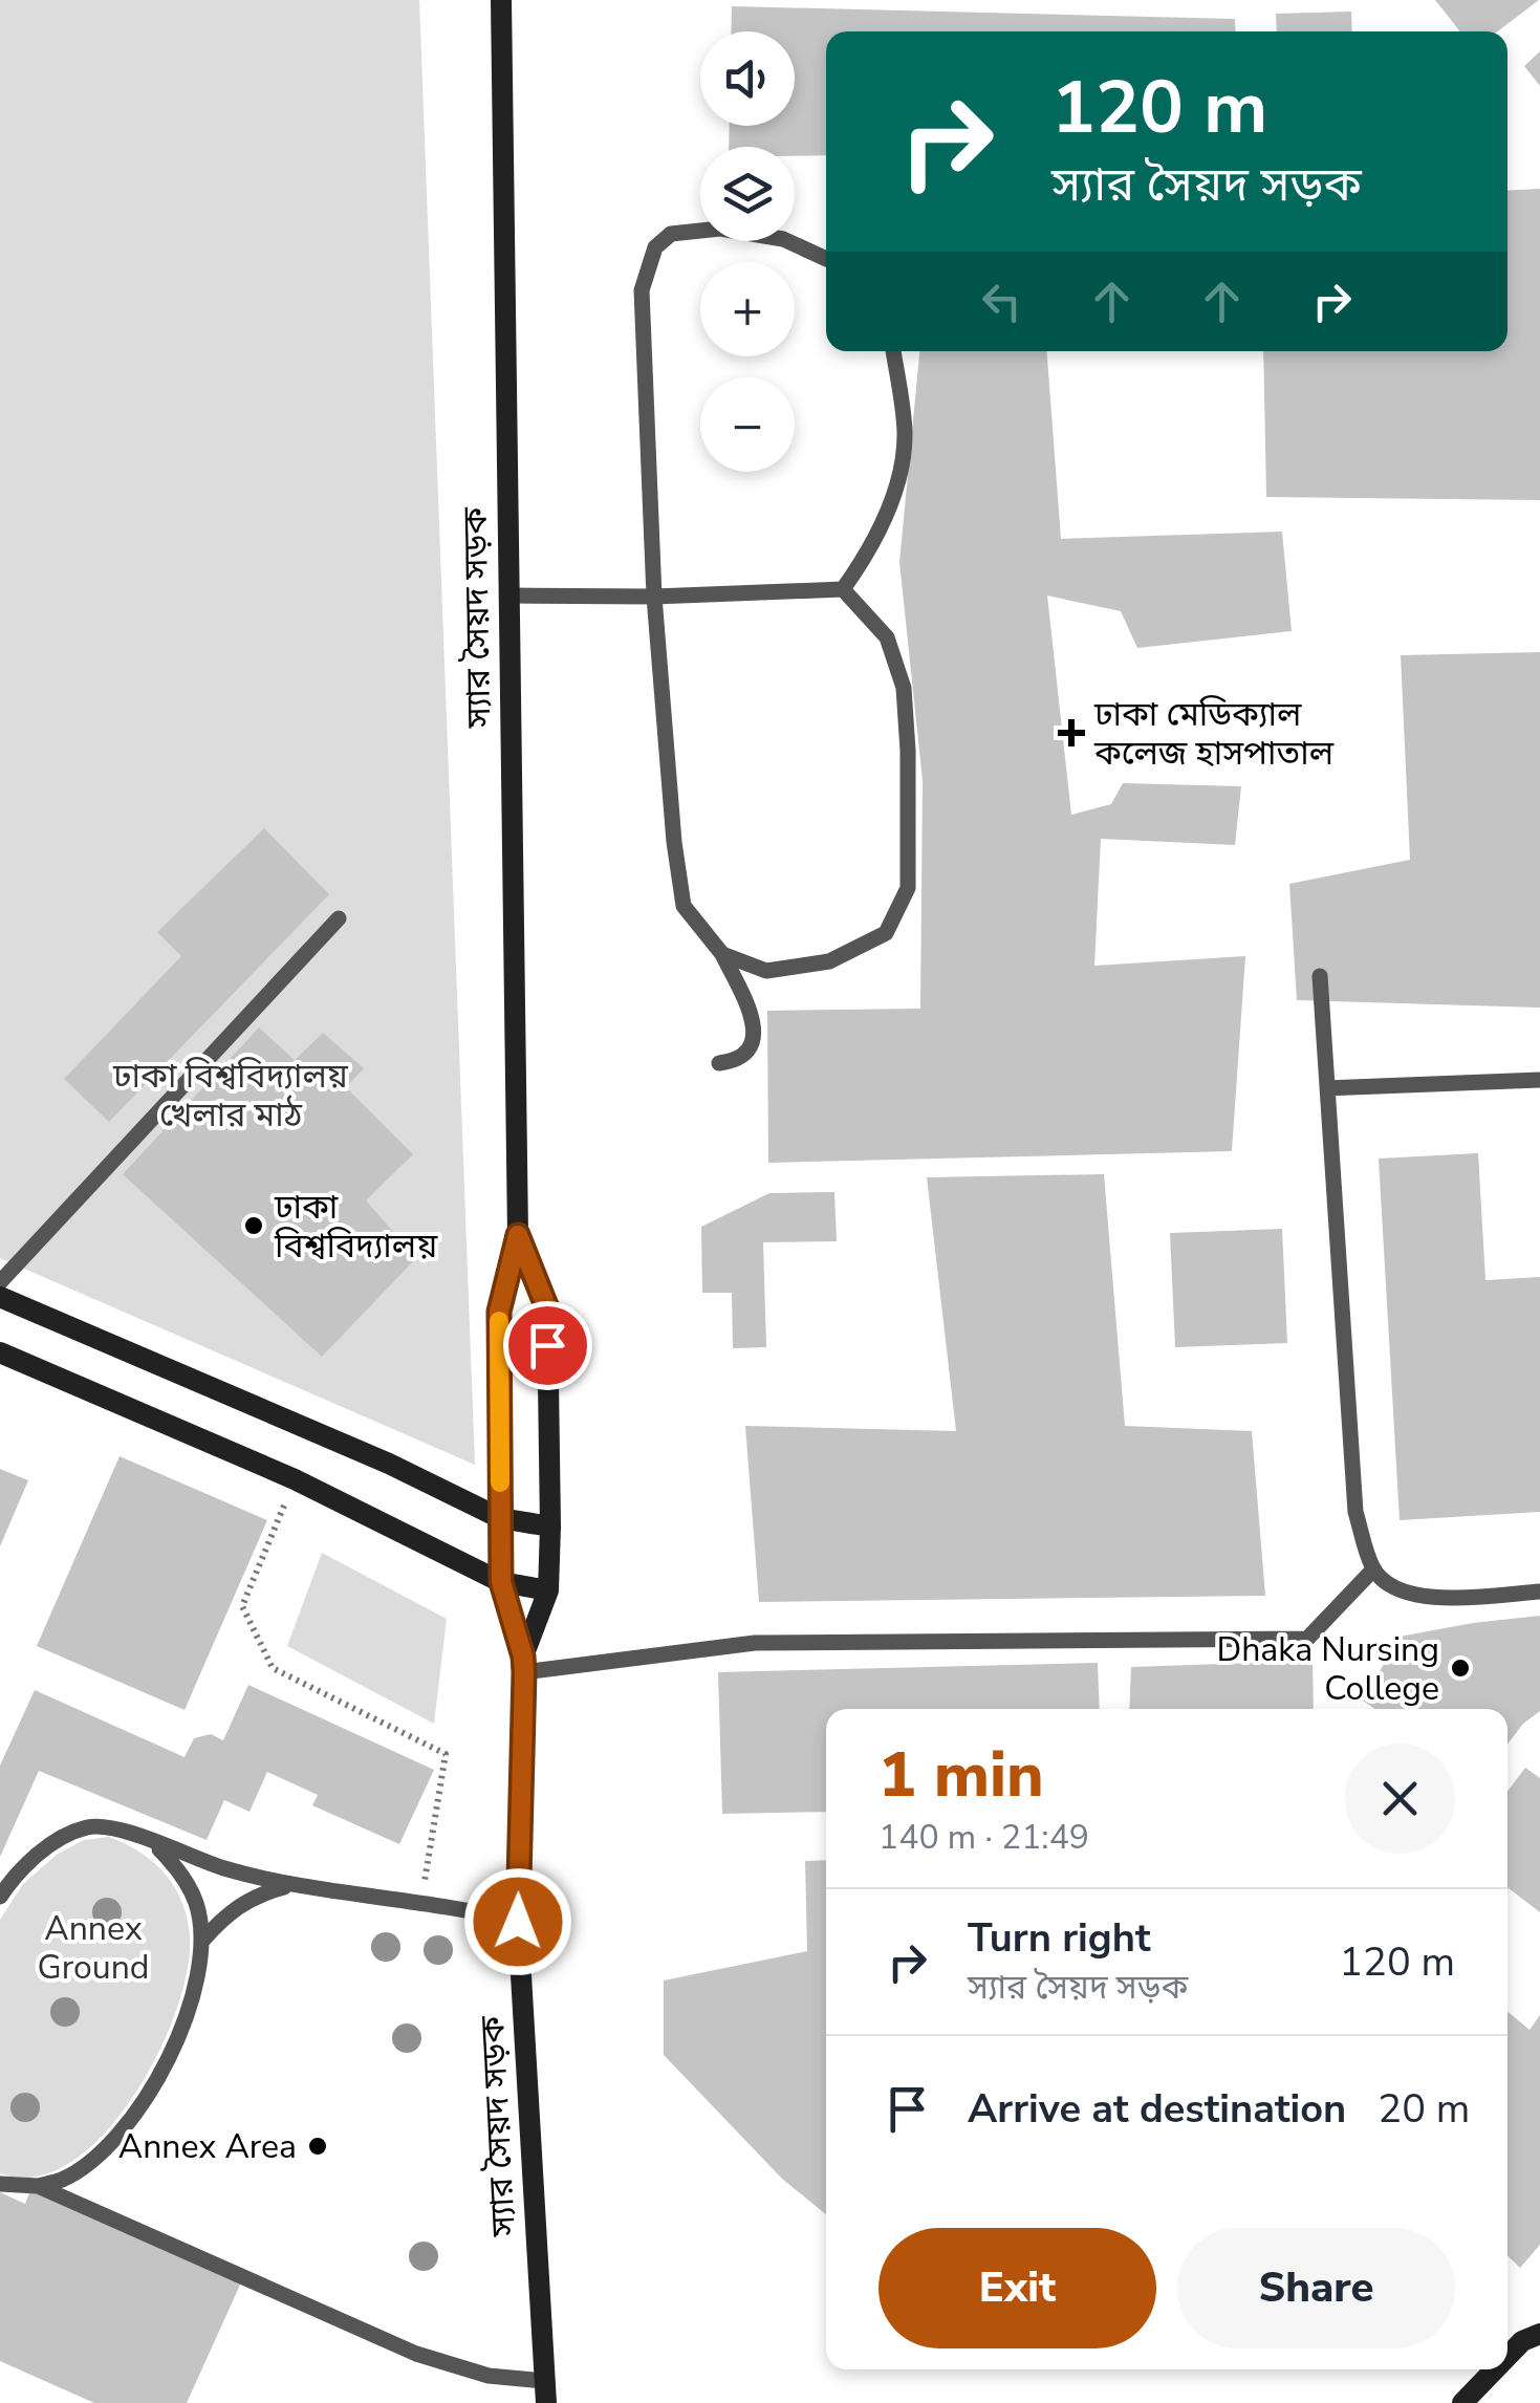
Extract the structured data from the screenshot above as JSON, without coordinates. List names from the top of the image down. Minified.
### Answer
{"streets":{"main road":["স্যার সৈয়দ সড়ক"]},"parks":["ঢাকা বিশ্ববিদ্যালয় খেলার মাঠ","Annex Ground"],"places":{"health":["ঢাকা মেডিক্যাল কলেজ হাসপাতাল"],"other":["ঢাকা বিশ্ববিদ্যালয়","Dhaka Nursing College","Annex Area"]},"page":{"map_buttons":["+","−"],"turn":["120 m","স্যার সৈয়দ সড়ক"],"heading":["1 min","140 m · 21:49"],"list":[{"name":"Turn right","note":"স্যার সৈয়দ সড়ক","value":"120 m"},{"name":"Arrive at destination","value":"20 m"}],"buttons":["Exit","Share"]}}
